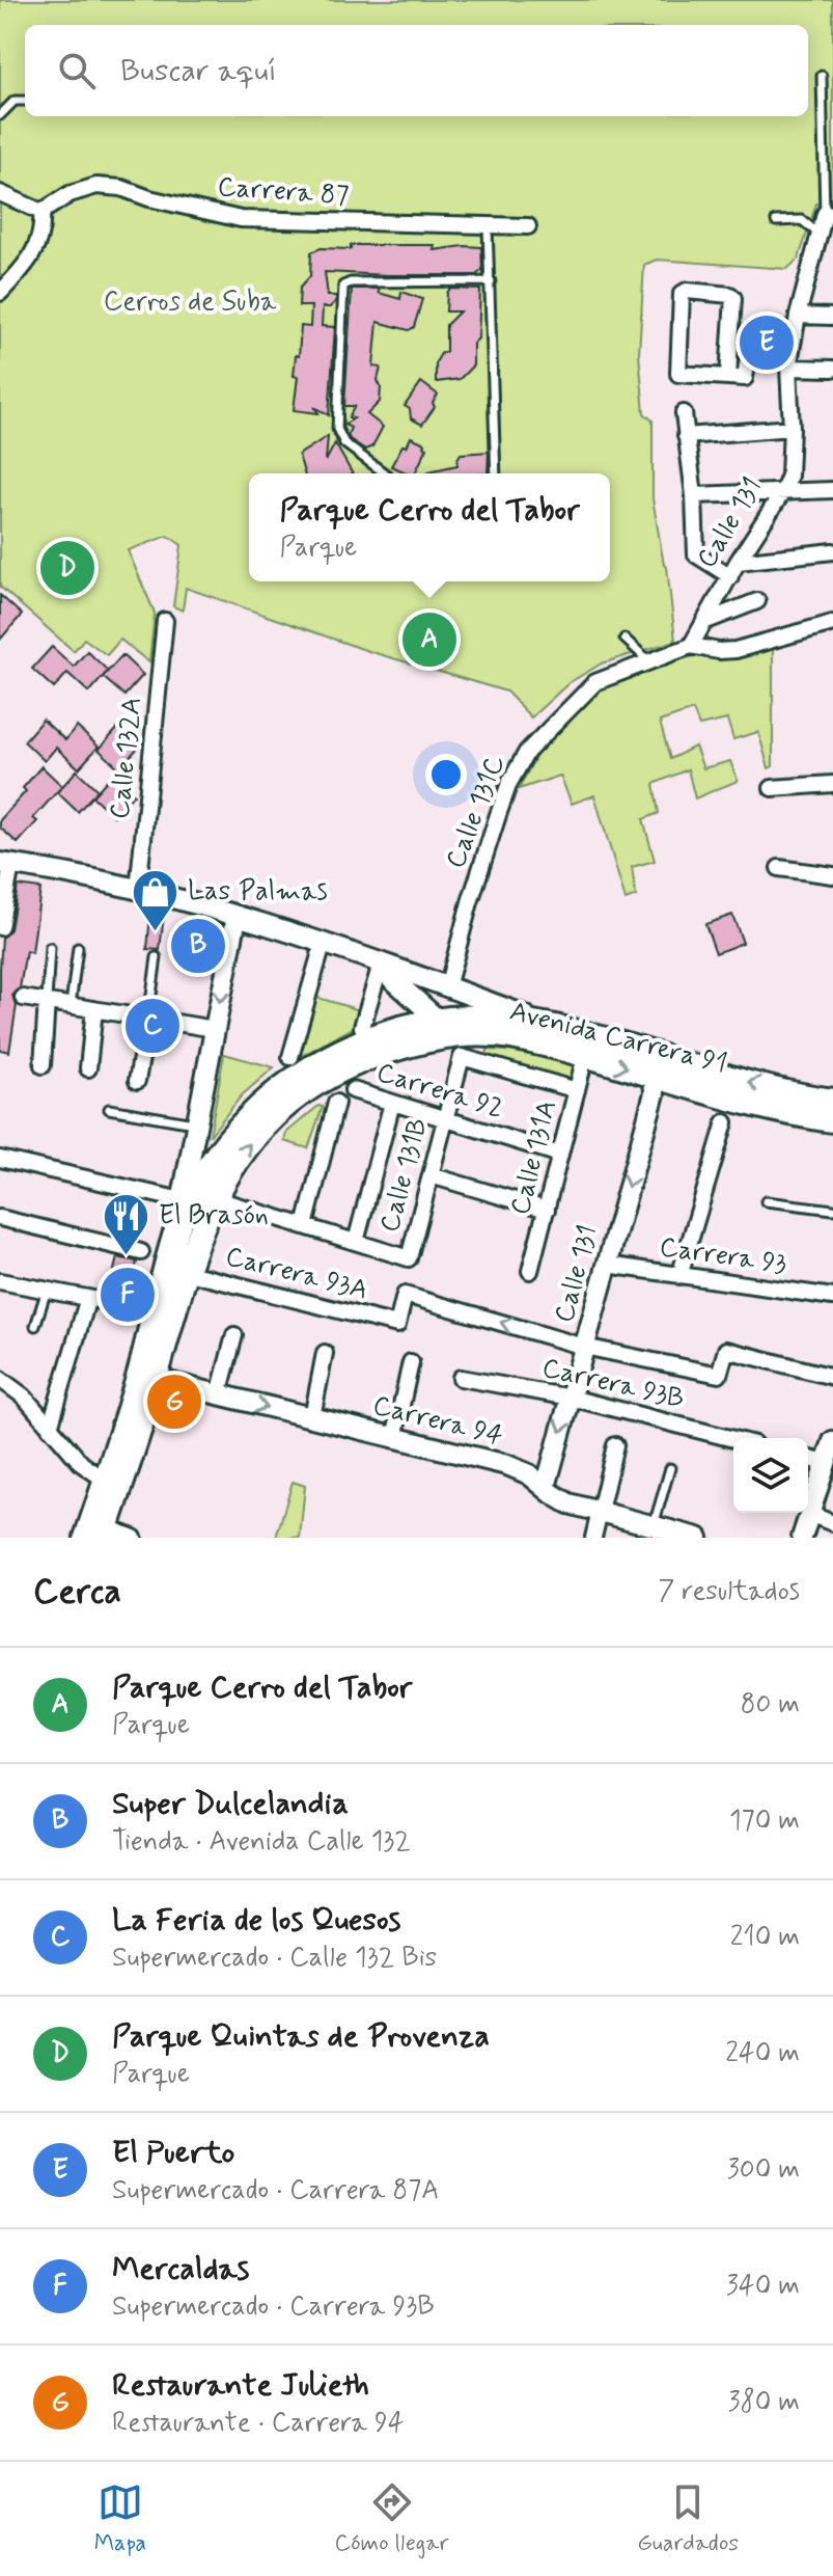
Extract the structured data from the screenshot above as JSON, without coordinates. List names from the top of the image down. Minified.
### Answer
{"streets":{"main road":["Avenida Carrera 91"],"street":["Carrera 87","Calle 131","Calle 132A","Calle 131C","Carrera 92","Calle 131A","Calle 131B","Carrera 93","Carrera 93A","Carrera 93B","Carrera 94"]},"crossings":[["Calle 131","Calle 131C"],["Calle 131","Avenida Carrera 91"],["Calle 131","Carrera 93"],["Calle 131","Carrera 93A"],["Calle 131","Carrera 93B"],["Calle 131","Carrera 94"],["Calle 132A","Avenida Carrera 91"],["Calle 131C","Avenida Carrera 91"],["Avenida Carrera 91","Calle 131A"],["Avenida Carrera 91","Calle 131B"],["Carrera 92","Calle 131A"],["Carrera 92","Calle 131B"]],"parks":["Cerros de Suba"],"places":{"shop":["Las Palmas"],"restaurant":["El Brasón"]},"page":{"search":"Buscar aquí","pins":["E","D","A","B","C","F","G"],"popup":["Parque Cerro del Tabor","Parque"],"heading":["Cerca","7 resultados"],"list":[{"mark":"A","name":"Parque Cerro del Tabor","note":"Parque","value":"80 m"},{"mark":"B","name":"Super Dulcelandia","note":"Tienda · Avenida Calle 132","value":"170 m"},{"mark":"C","name":"La Feria de los Quesos","note":"Supermercado · Calle 132 Bis","value":"210 m"},{"mark":"D","name":"Parque Quintas de Provenza","note":"Parque","value":"240 m"},{"mark":"E","name":"El Puerto","note":"Supermercado · Carrera 87A","value":"300 m"},{"mark":"F","name":"Mercaldas","note":"Supermercado · Carrera 93B","value":"340 m"},{"mark":"G","name":"Restaurante Julieth","note":"Restaurante · Carrera 94","value":"380 m"}],"nav":["Mapa","Cómo llegar","Guardados"]}}
